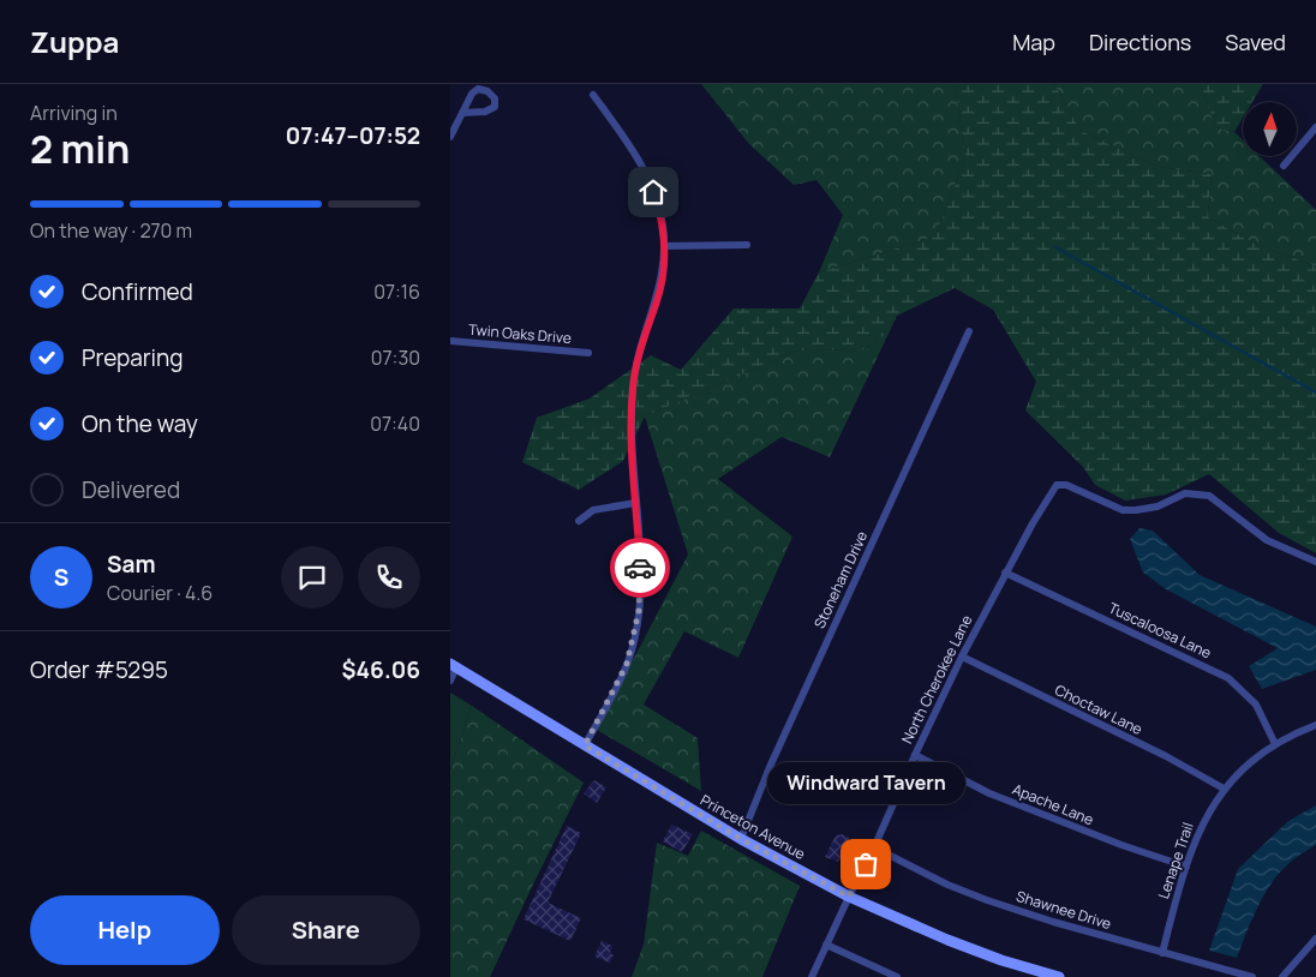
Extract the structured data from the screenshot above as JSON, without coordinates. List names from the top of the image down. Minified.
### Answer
{"streets":{"main road":["Princeton Avenue"],"street":["Twin Oaks Drive","Stoneham Drive","Tuscaloosa Lane","North Cherokee Lane","Choctaw Lane","Apache Lane","Lenape Trail","Shawnee Drive"]},"crossings":[["Stoneham Drive","Princeton Avenue"],["Tuscaloosa Lane","North Cherokee Lane"],["Tuscaloosa Lane","Lenape Trail"],["North Cherokee Lane","Choctaw Lane"],["North Cherokee Lane","Apache Lane"],["North Cherokee Lane","Princeton Avenue"],["North Cherokee Lane","Shawnee Drive"],["Choctaw Lane","Lenape Trail"],["Apache Lane","Lenape Trail"],["Lenape Trail","Shawnee Drive"]],"places":["Windward Tavern"],"north":"top","page":{"header":"Zuppa","nav":["Map","Directions","Saved"],"heading":["2 min","Arriving in","07:47–07:52"],"panel":["Sam","Courier · 4.6","Order #5295","$46.06"],"bar":"On the way · 270 m","list":[["Confirmed","07:16"],["Preparing","07:30"],["On the way","07:40"],"Delivered"],"round":"S","bubble":"Windward Tavern","buttons":["Help","Share"]}}
